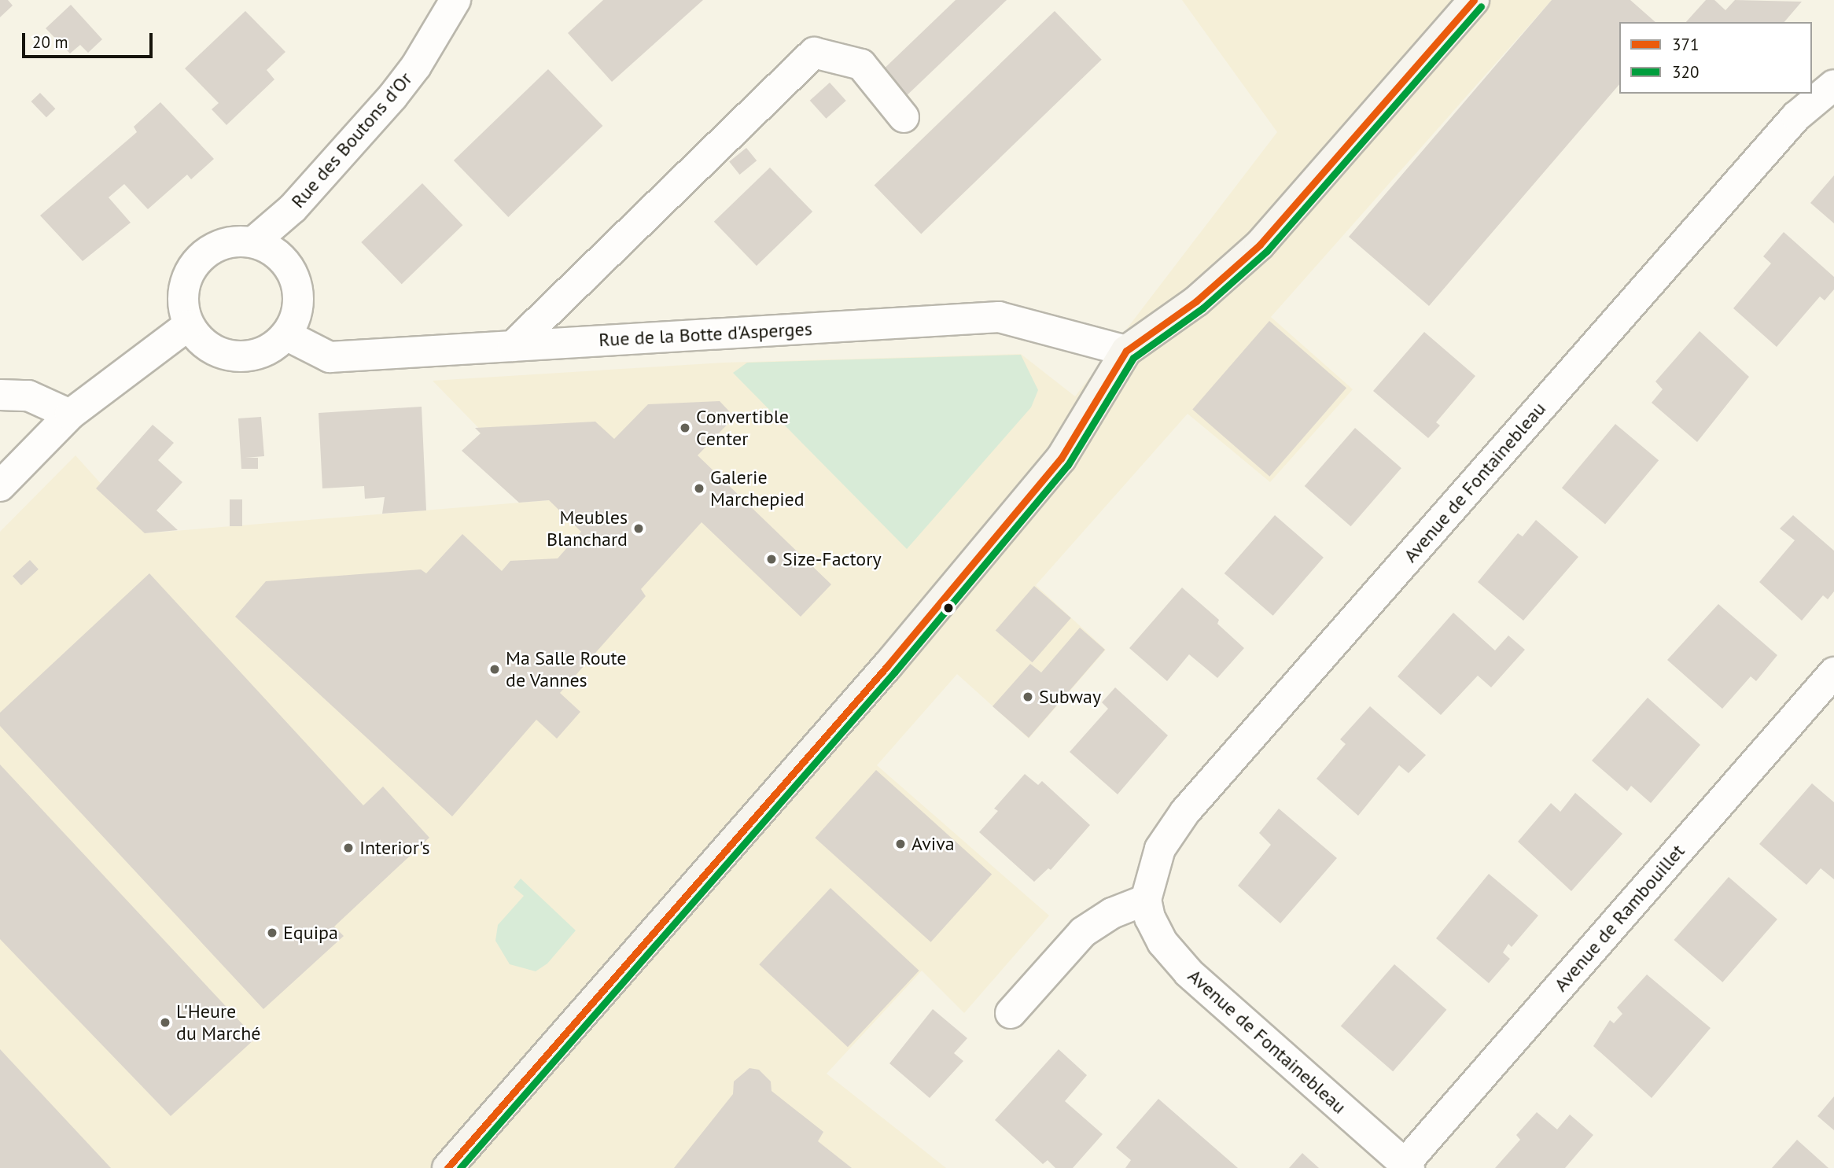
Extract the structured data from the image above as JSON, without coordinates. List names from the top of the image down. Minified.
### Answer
{"streets":{"street":["Rue des Boutons d'Or","Rue de la Botte d'Asperges","Avenue de Fontainebleau","Avenue de Rambouillet"]},"crossings":[["Rue des Boutons d'Or","Rue de la Botte d'Asperges"],["Avenue de Fontainebleau","Avenue de Rambouillet"]],"places":["Convertible Center","Galerie Marchepied","Meubles Blanchard","Size-Factory","Ma Salle Route de Vannes","Subway","Aviva","Interior's","Equipa","L'Heure du Marché"],"lines":["transit line 371","transit line 320"],"legend":["371","320"],"scale_bar":"20 m"}
